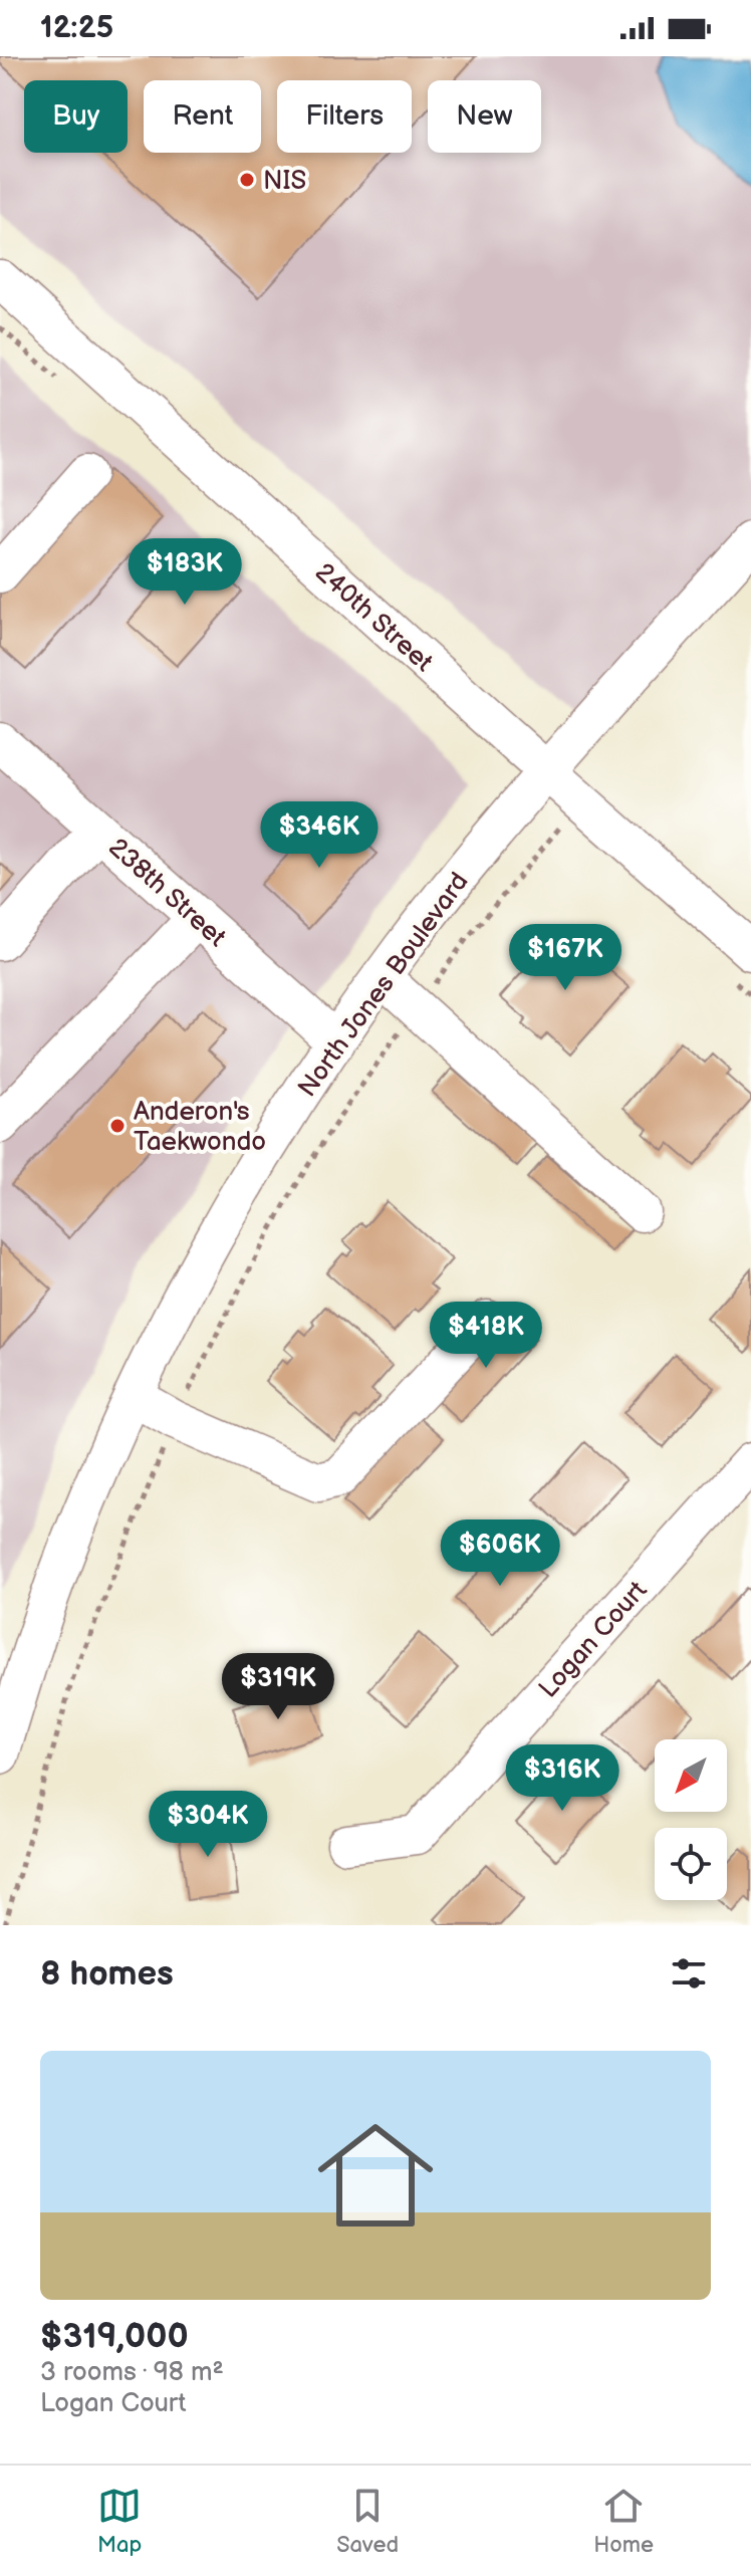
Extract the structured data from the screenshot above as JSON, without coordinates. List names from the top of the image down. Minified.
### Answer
{"streets":{"street":["240th Street","238th Street","North Jones Boulevard","Logan Court"]},"crossings":[["240th Street","North Jones Boulevard"],["238th Street","North Jones Boulevard"]],"places":["NIS","Anderon's Taekwondo"],"north":"bottom left","page":{"status":"12:25","chip":["Buy","Rent","Filters","New"],"price":["$183K","$346K","$167K","$418K","$606K","$319K","$316K","$304K"],"heading":"8 homes","list":[{"name":"$319,000","note":"3 rooms · 98 m² · Logan Court"}],"tabs":["Map","Saved","Home"]}}
